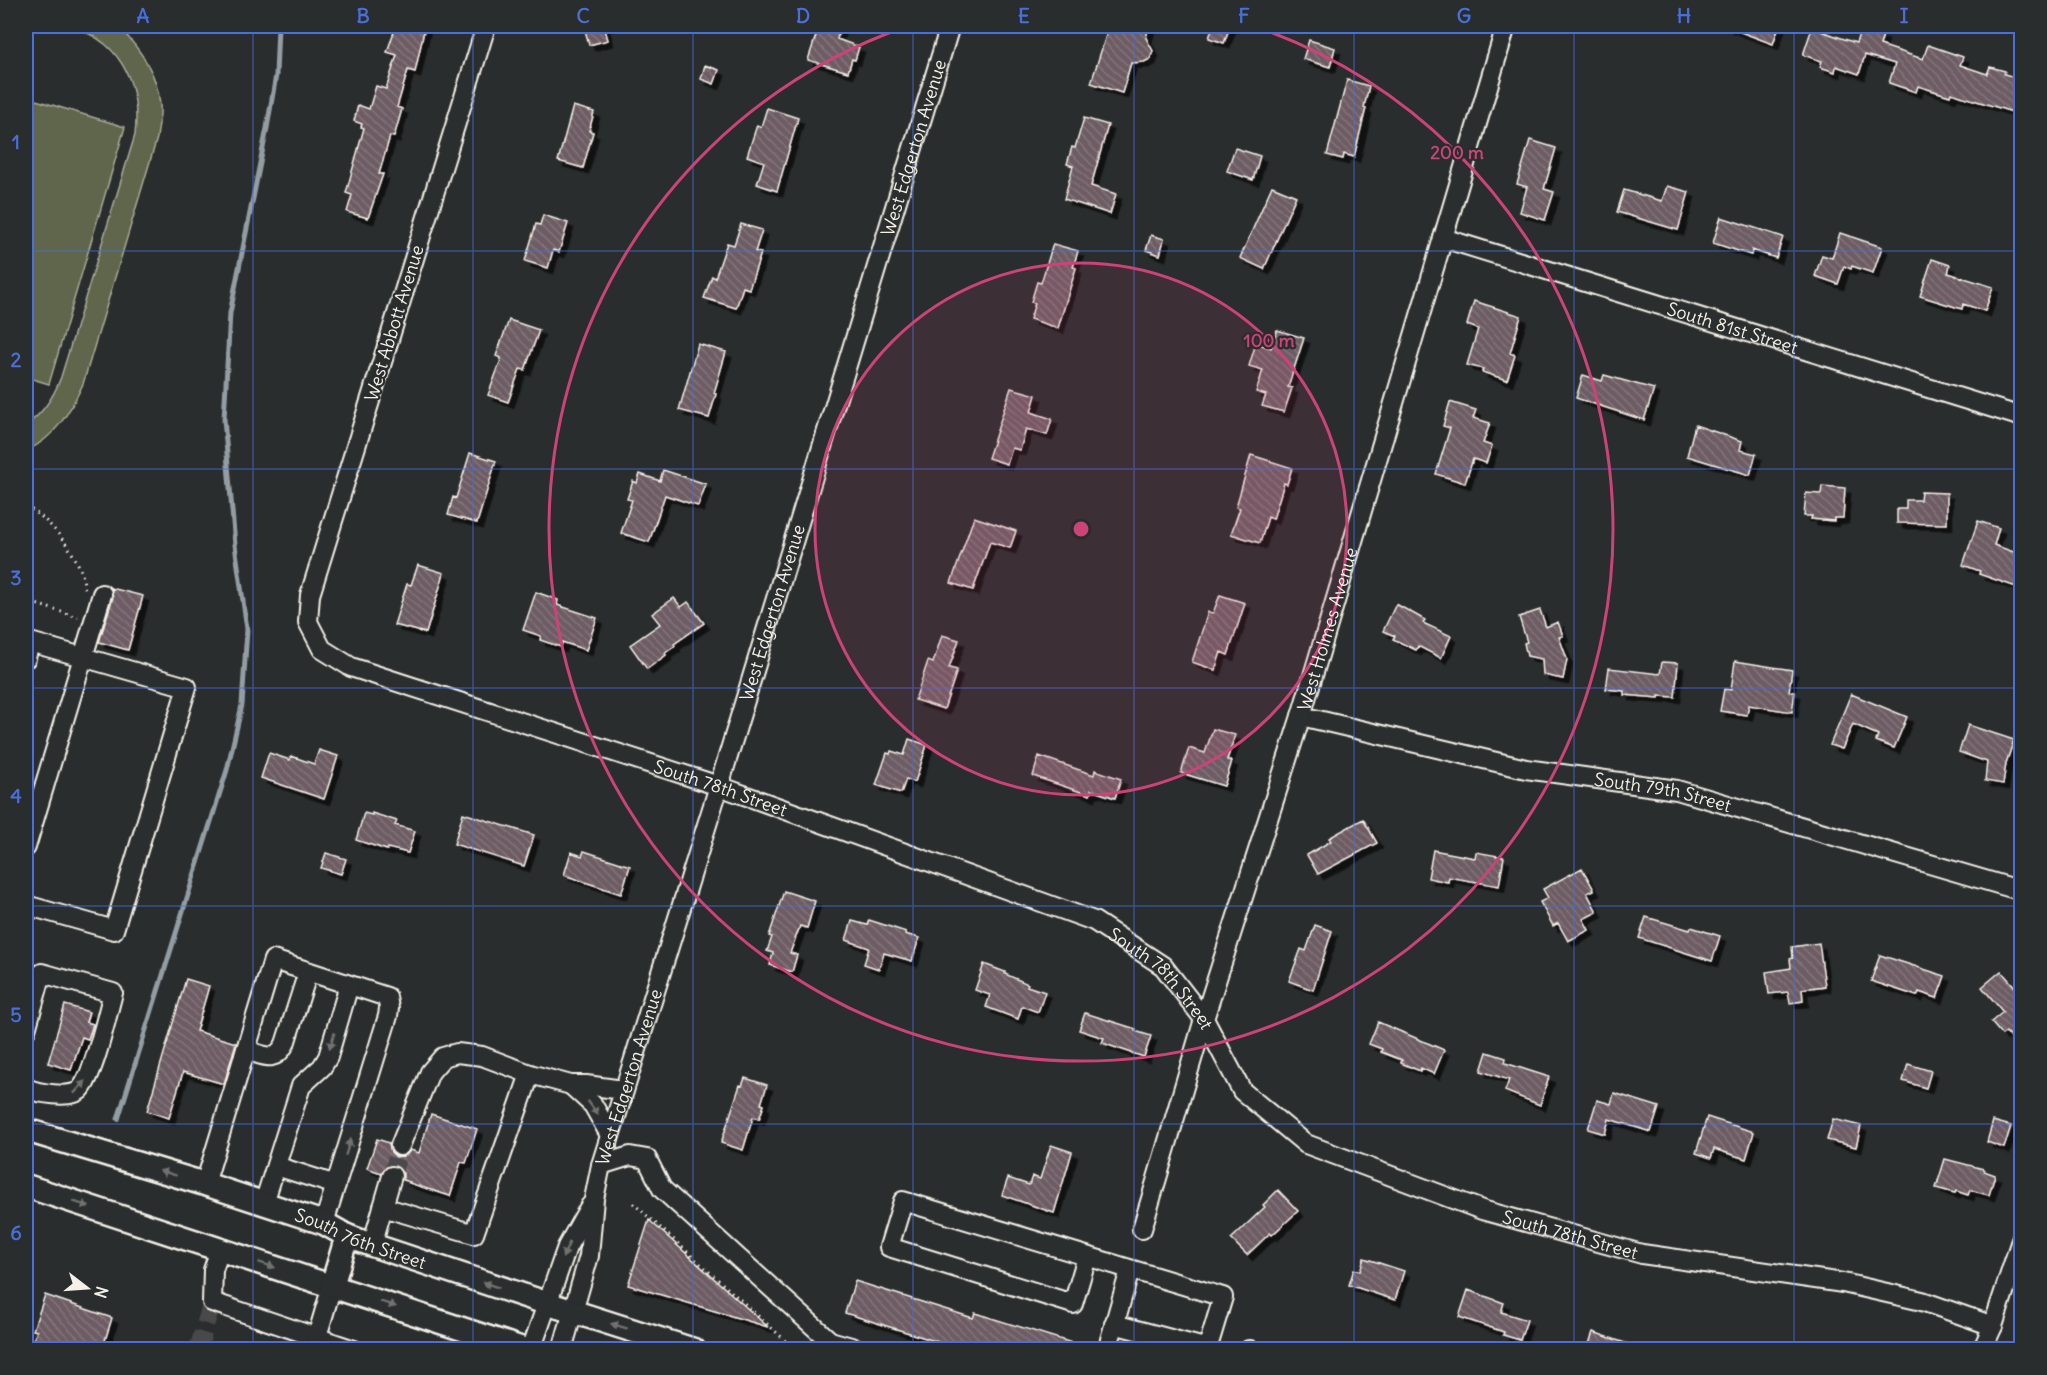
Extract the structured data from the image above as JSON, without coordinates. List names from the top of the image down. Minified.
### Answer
{"streets":{"main road":["South 76th Street"],"street":["West Edgerton Avenue","West Abbott Avenue","South 81st Street","West Holmes Avenue","South 78th Street","South 79th Street"]},"crossings":[["West Edgerton Avenue","South 78th Street"],["West Edgerton Avenue","South 76th Street"],["West Abbott Avenue","South 78th Street"],["South 81st Street","West Holmes Avenue"],["West Holmes Avenue","South 78th Street"],["West Holmes Avenue","South 79th Street"]],"north":"right","grid":{"columns":["A","B","C","D","E","F","G","H","I"],"rows":["1","2","3","4","5","6"]},"rings":["200 m","100 m"]}
